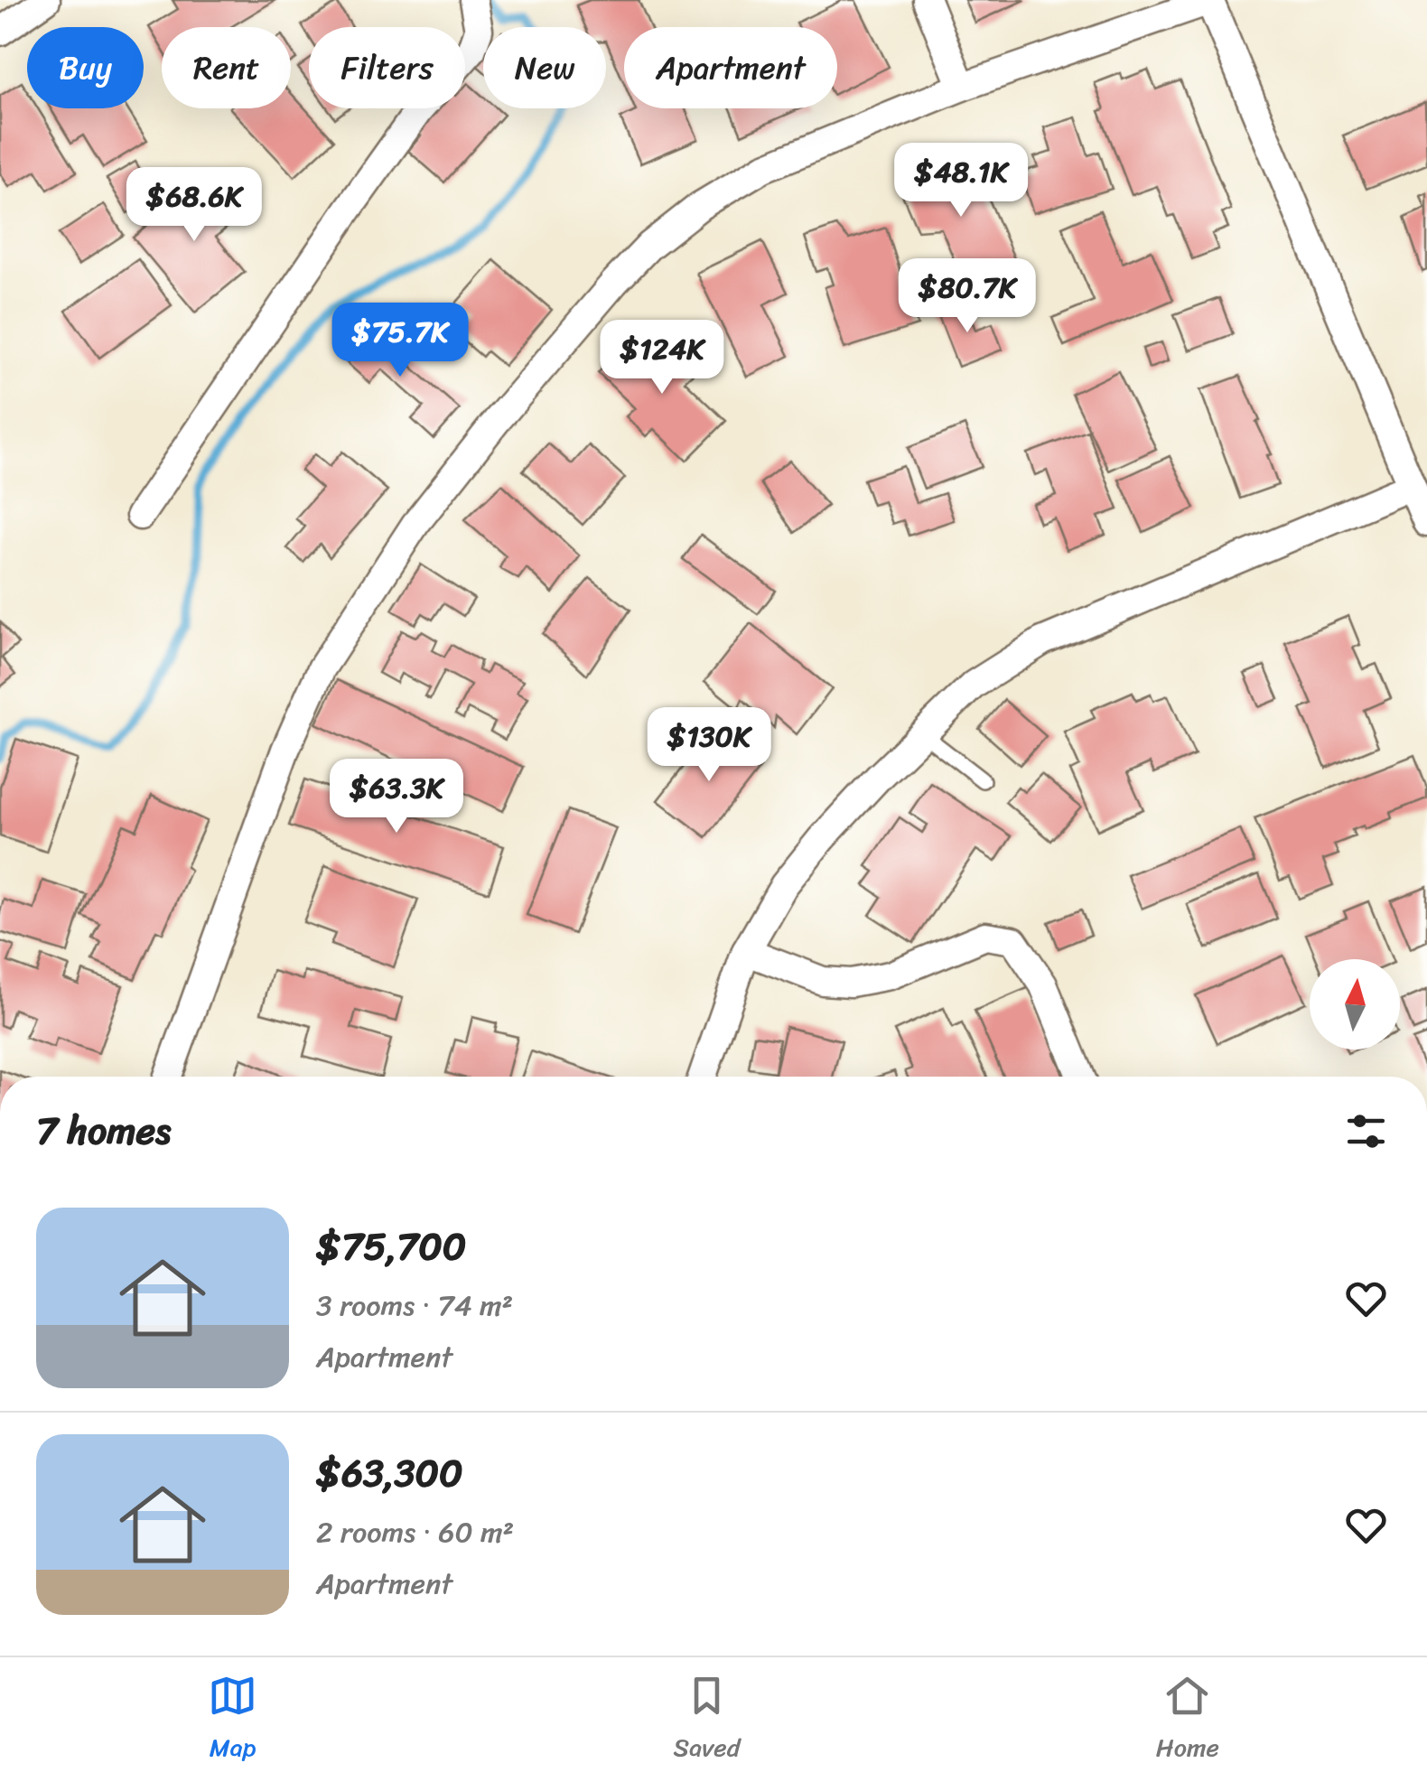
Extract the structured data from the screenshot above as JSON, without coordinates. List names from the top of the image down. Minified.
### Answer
{"north":"top","page":{"chip":["Buy","Rent","Filters","New","Apartment"],"price":["$48.1K","$68.6K","$80.7K","$75.7K","$124K","$130K","$63.3K"],"heading":"7 homes","list":[{"name":"$75,700","note":"3 rooms · 74 m² · Apartment"},{"name":"$63,300","note":"2 rooms · 60 m² · Apartment"}],"tabs":["Map","Saved","Home"]}}
